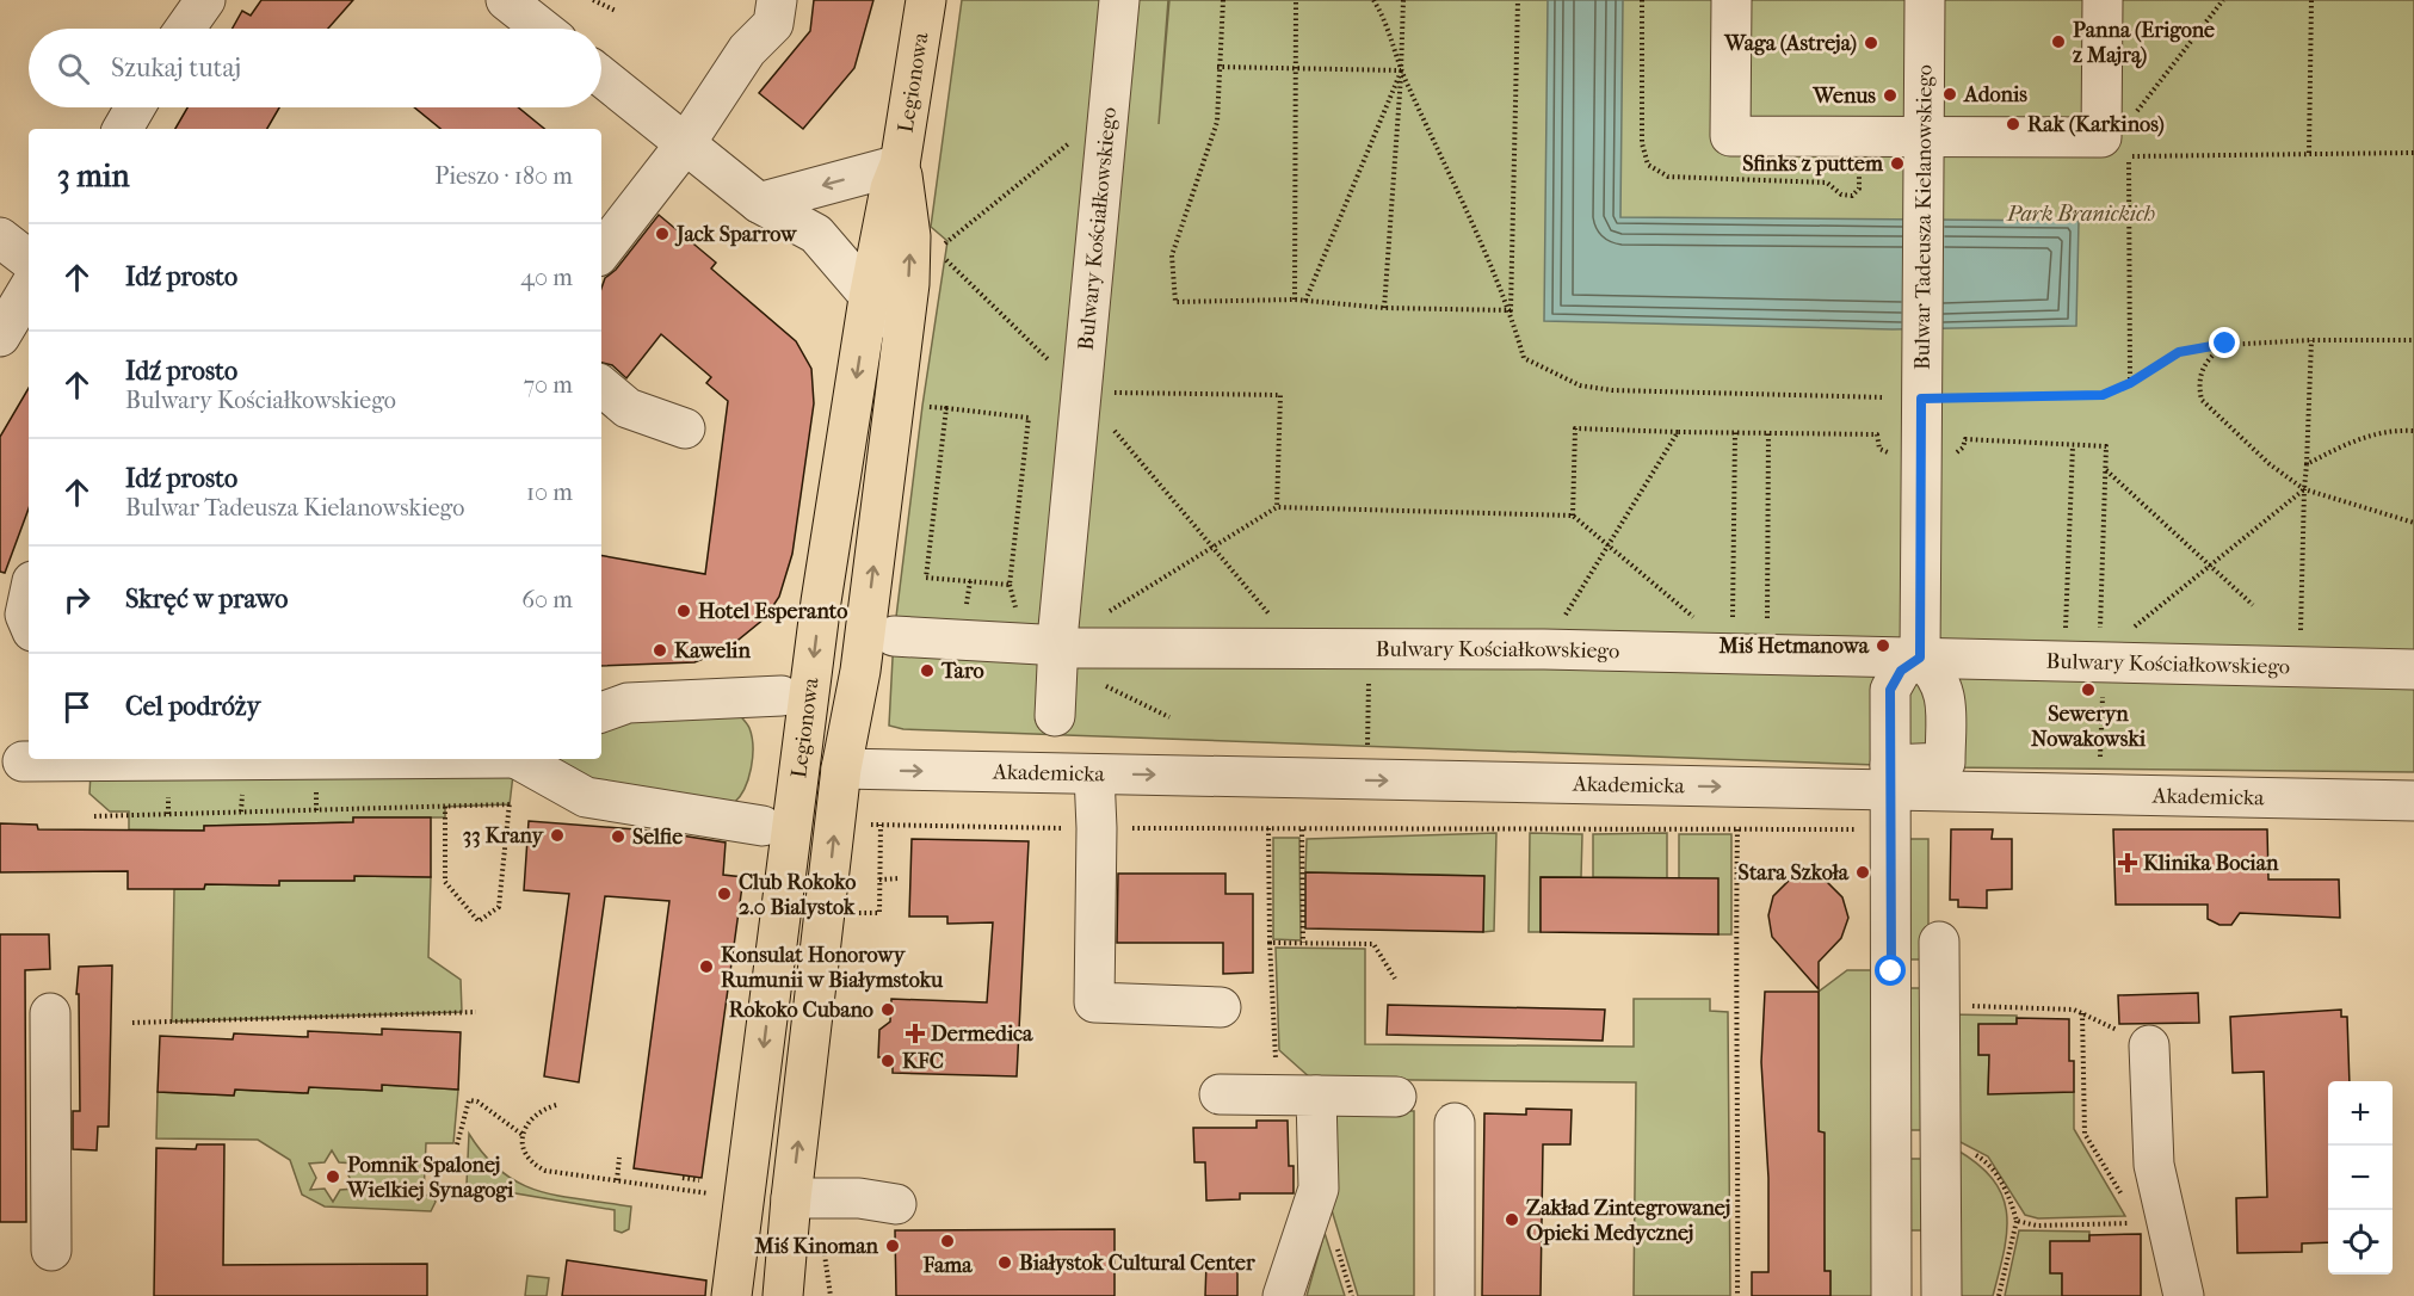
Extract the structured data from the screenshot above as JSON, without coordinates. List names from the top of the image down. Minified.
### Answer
{"streets":{"main road":["Legionowa"],"street":["Bulwar Tadeusza Kielanowskiego","Bulwary Kościałkowskiego","Akademicka"]},"crossings":[["Legionowa","Akademicka"]],"one_way":["Akademicka"],"parks":["Park Branickich"],"places":{"other":["Panna (Erigone z Majrą)","Waga (Astreja)","Adonis","Wenus","Rak (Karkinos)","Sfinks z puttem","Jack Sparrow","Hotel Esperanto","Miś Hetmanowa","Kawelin","Taro","Seweryn Nowakowski","33 Krany","Selfie","Stara Szkoła","Club Rokoko 2.0 Bialystok","Konsulat Honorowy Rumunii w Białymstoku","Rokoko Cubano","KFC","Pomnik Spalonej Wielkiej Synagogi","Zakład Zintegrowanej Opieki Medycznej","Fama","Miś Kinoman","Białystok Cultural Center"],"health":["Klinika Bocian","Dermedica"]},"page":{"search":"Szukaj tutaj","heading":["3 min","Pieszo · 180 m"],"list":[["Idź prosto","40 m"],["Idź prosto","Bulwary Kościałkowskiego","70 m"],["Idź prosto","Bulwar Tadeusza Kielanowskiego","10 m"],["Skręć w prawo","60 m"],"Cel podróży"],"map_buttons":["+","−"]}}
